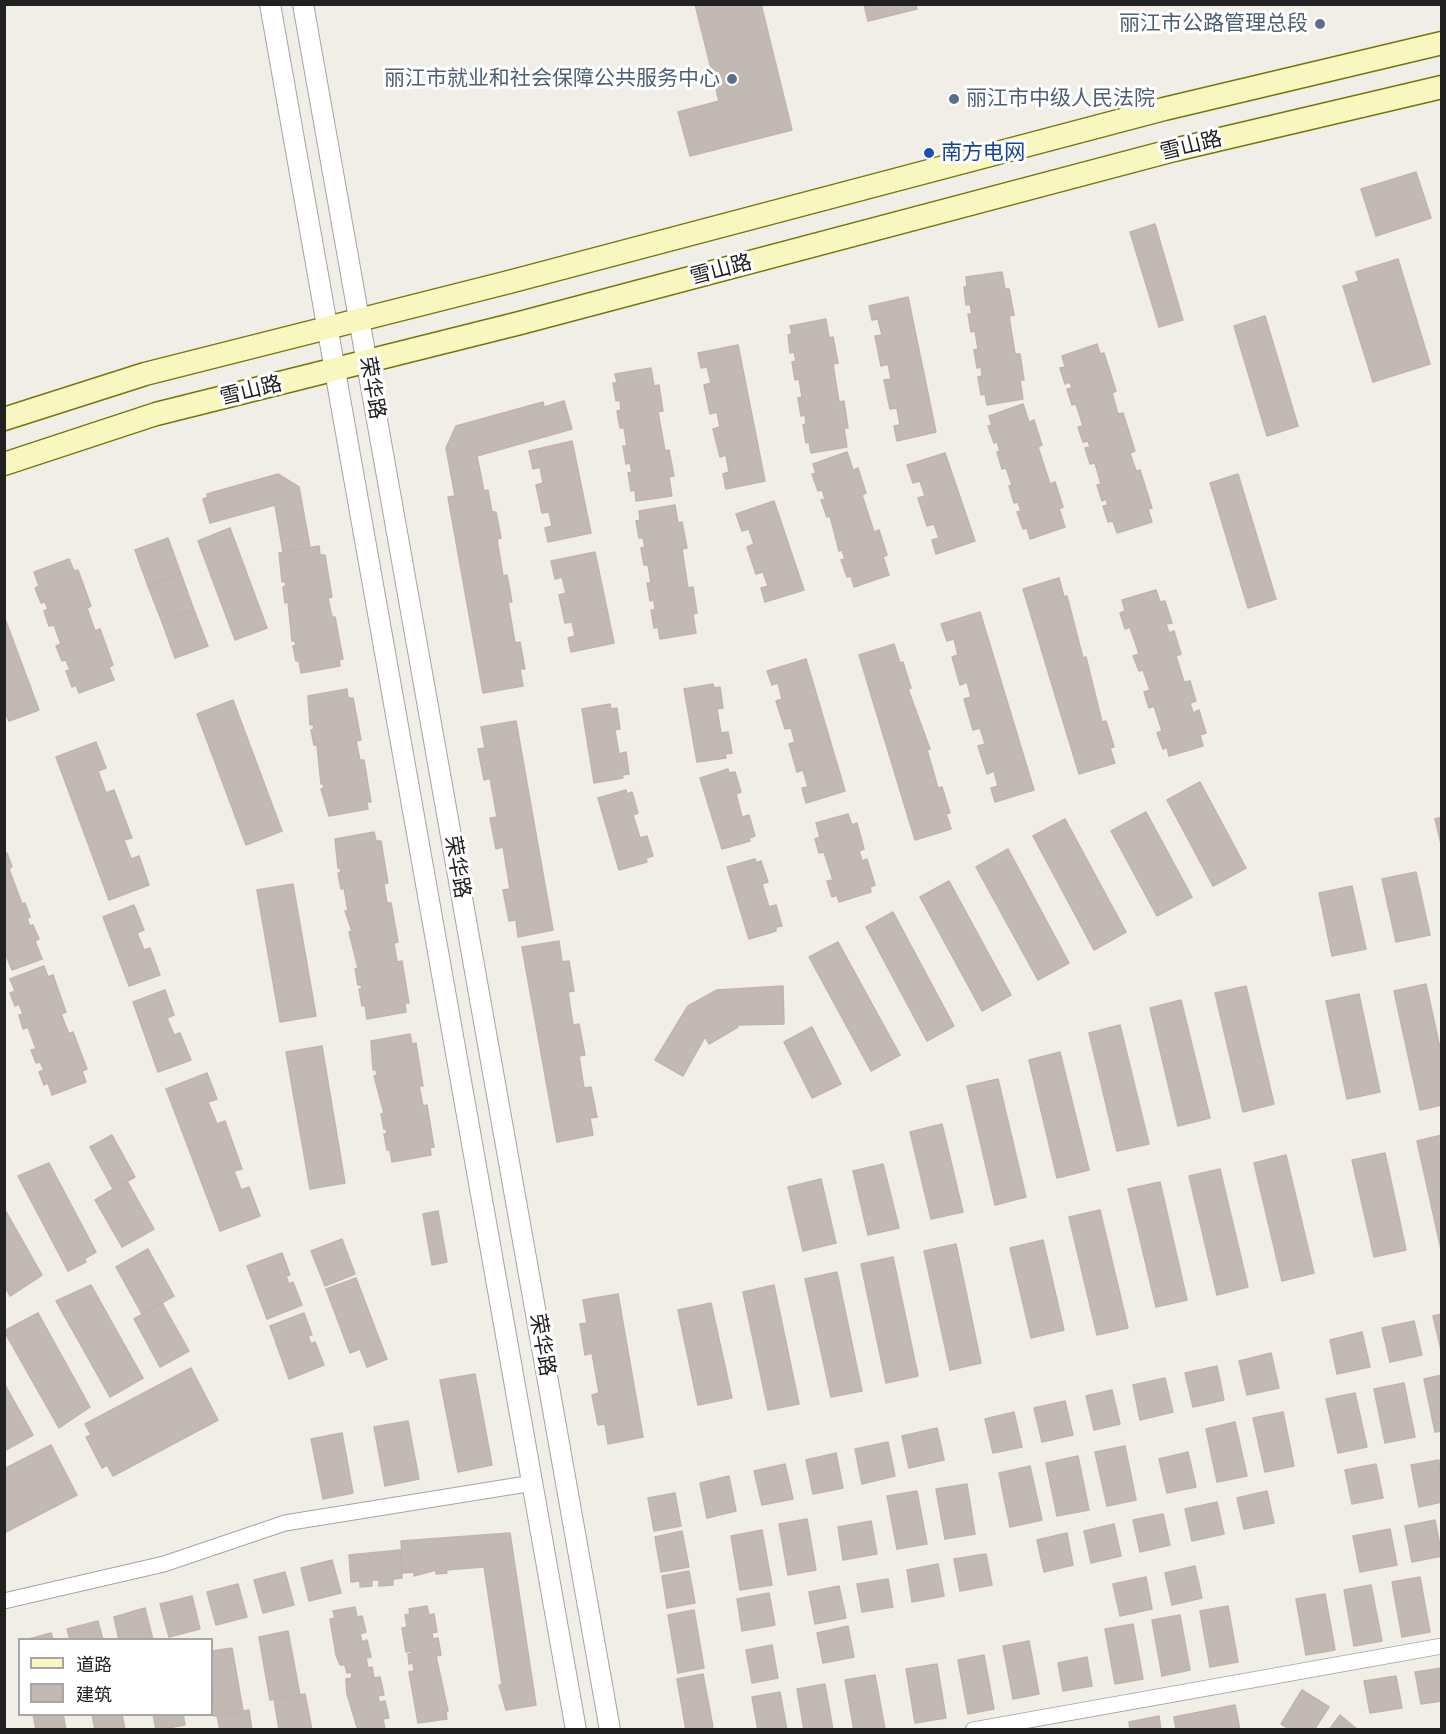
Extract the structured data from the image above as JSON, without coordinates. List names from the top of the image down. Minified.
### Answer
{"streets":{"main road":["雪山路"],"street":["荣华路"]},"crossings":[["雪山路","荣华路"]],"places":["丽江市公路管理总段","丽江市就业和社会保障公共服务中心","丽江市中级人民法院","南方电网"],"legend":["道路","建筑"]}
